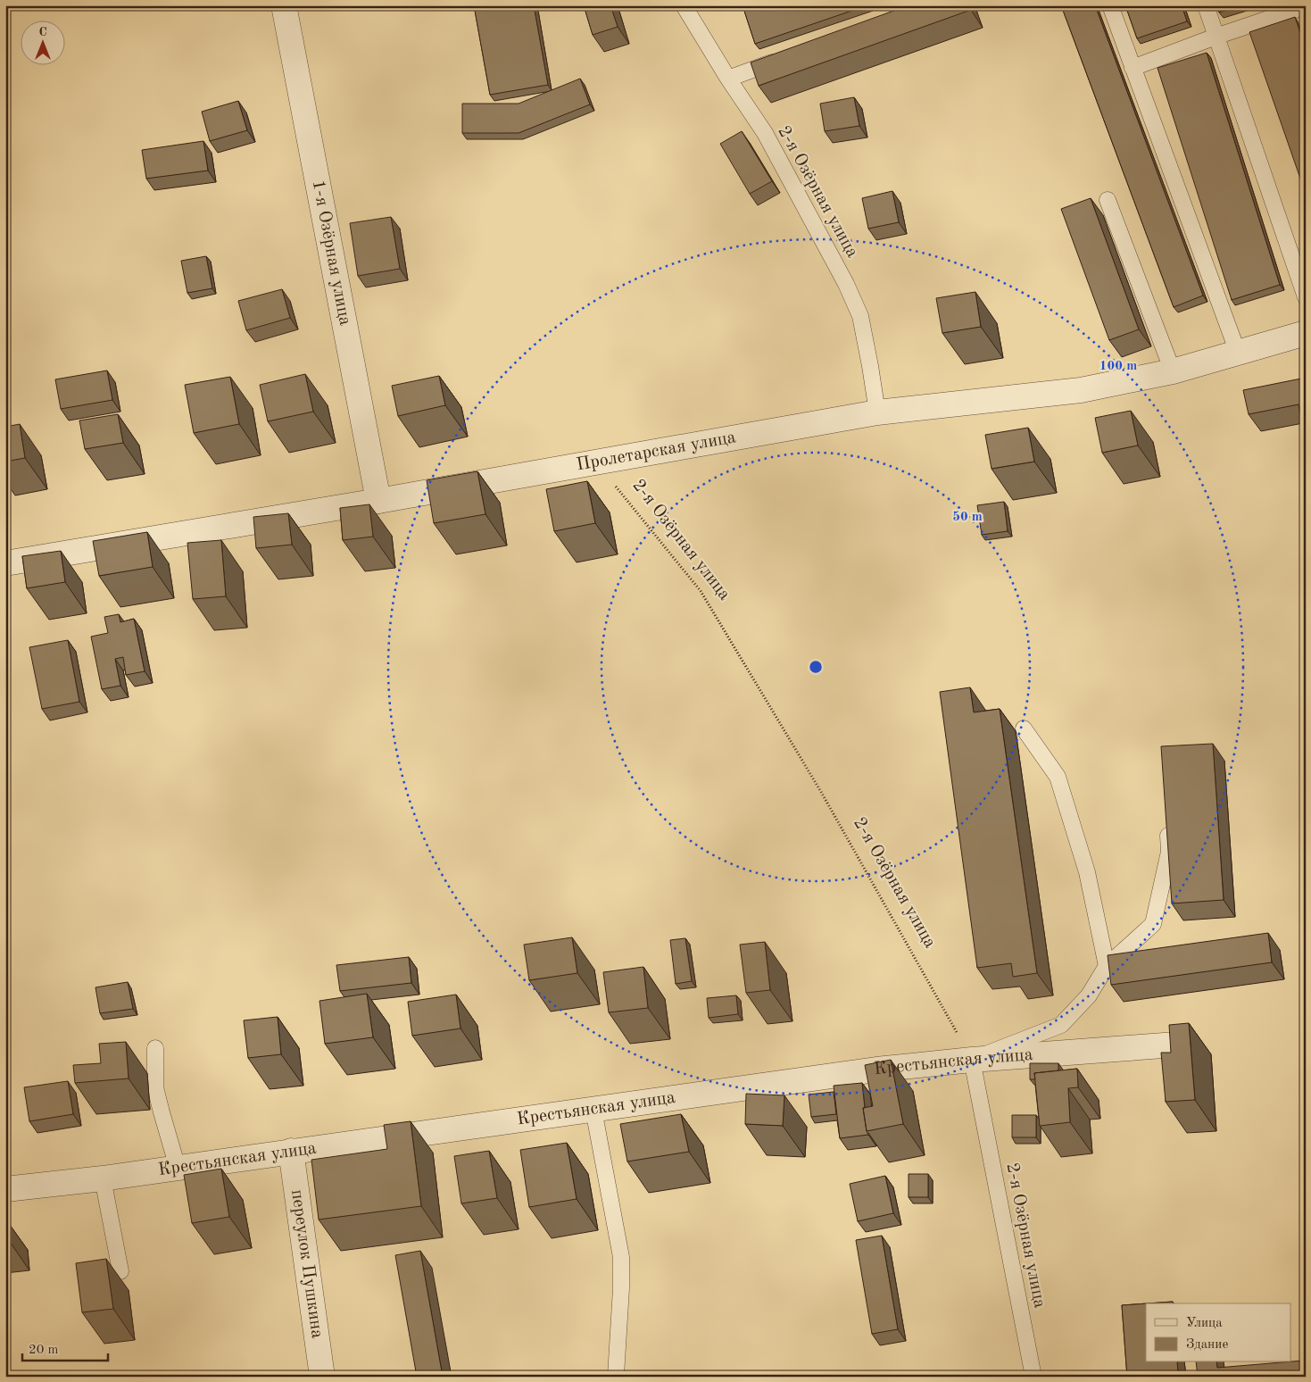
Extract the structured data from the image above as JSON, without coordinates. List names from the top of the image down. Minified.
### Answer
{"streets":{"street":["1-я Озёрная улица","Пролетарская улица","Крестьянская улица","переулок Пушкина"],"lane":["2-я Озёрная улица"]},"crossings":[["2-я Озёрная улица","Пролетарская улица"],["2-я Озёрная улица","Крестьянская улица"],["1-я Озёрная улица","Пролетарская улица"],["Крестьянская улица","переулок Пушкина"]],"legend":["Улица","Здание"],"scale_bar":"20 m","north":"top","rings":["100 m","50 m"]}
